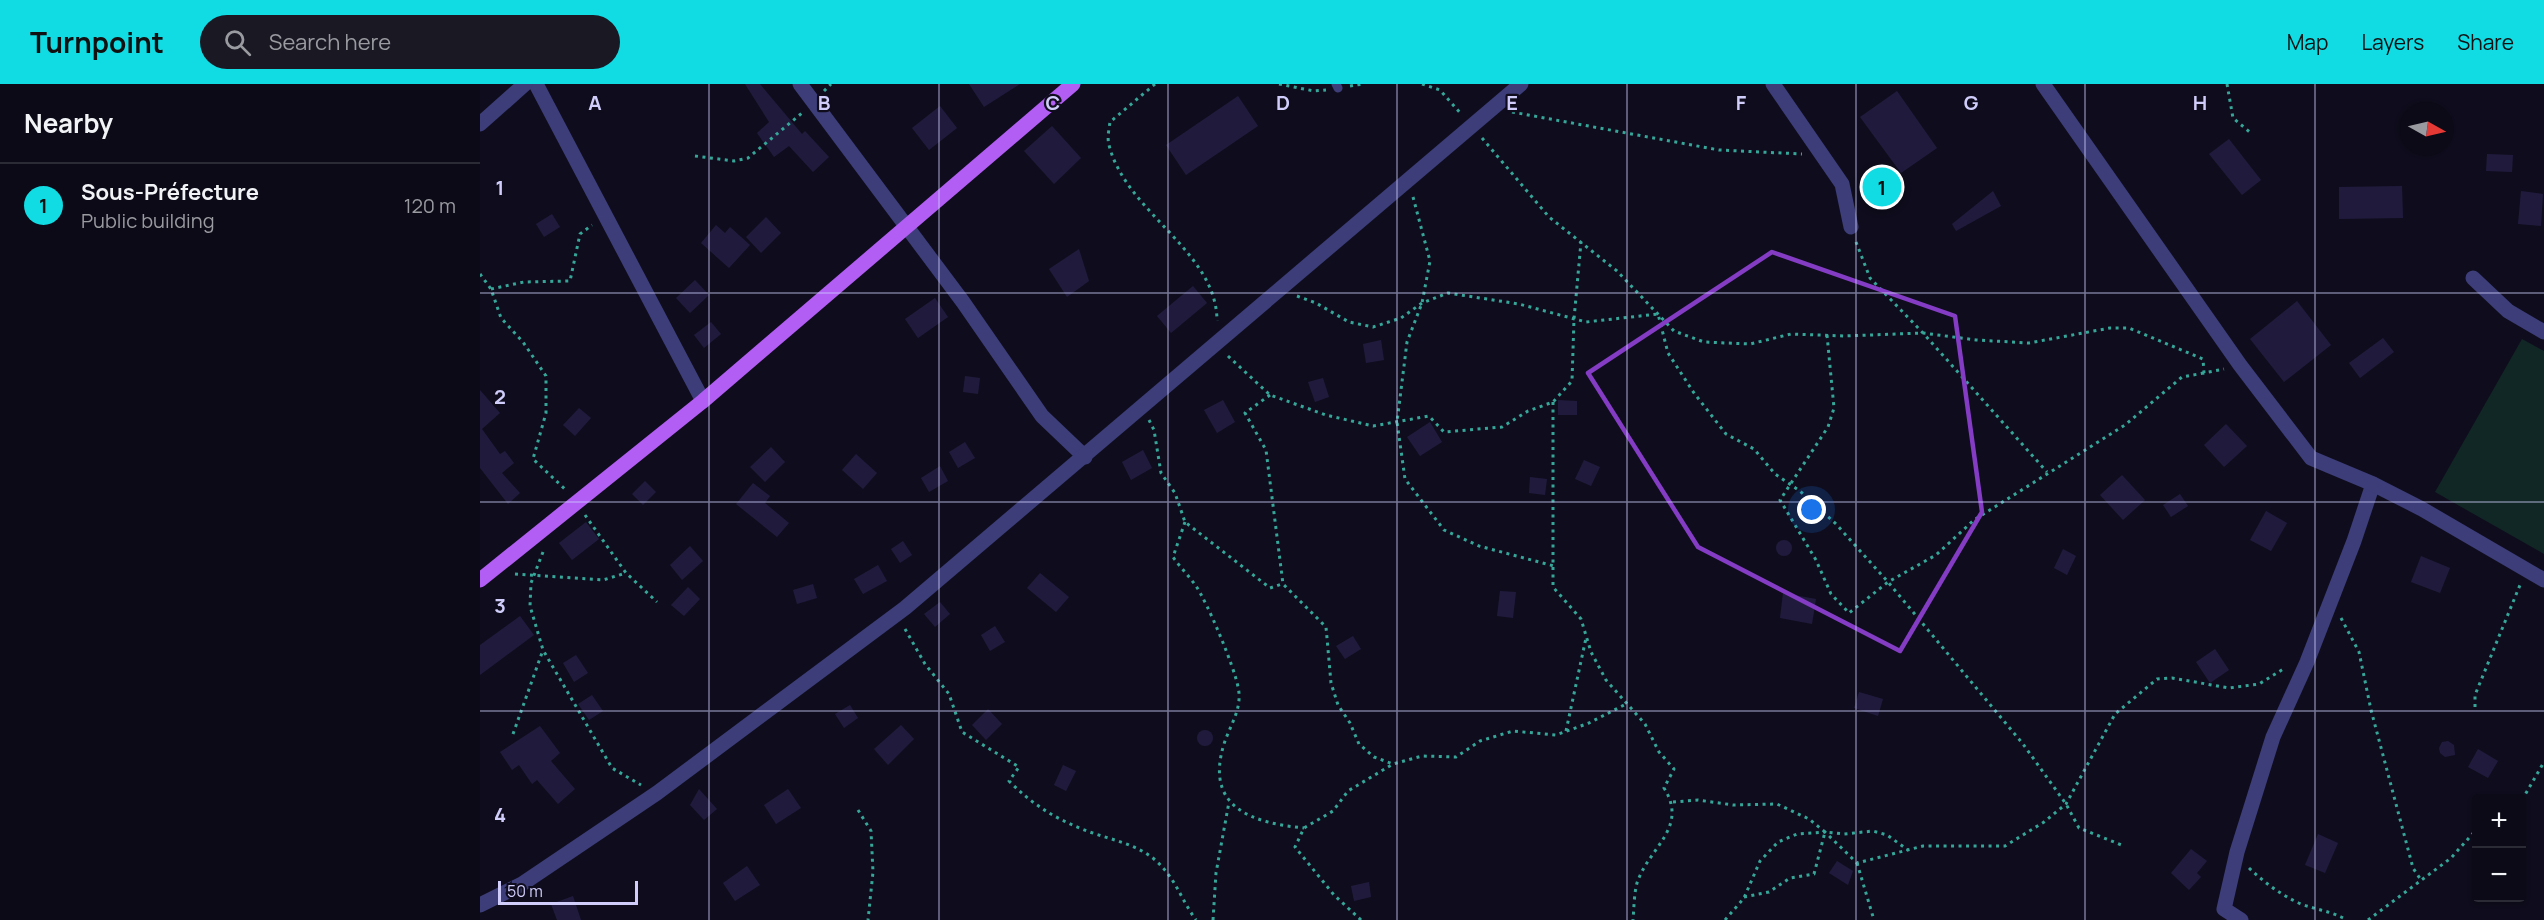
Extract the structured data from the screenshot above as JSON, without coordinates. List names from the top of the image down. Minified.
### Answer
{"scale_bar":"50 m","north":"right","page":{"header":"Turnpoint","search":"Search here","nav":["Map","Layers","Share"],"heading":"Nearby","list":[{"mark":"1","name":"Sous-Préfecture","note":"Public building","value":"120 m"}],"pins":"1","map_buttons":["+","−"],"scale":"50 m"},"grid":{"columns":["A","B","C","D","E","F","G","H"],"rows":["1","2","3","4"]}}
